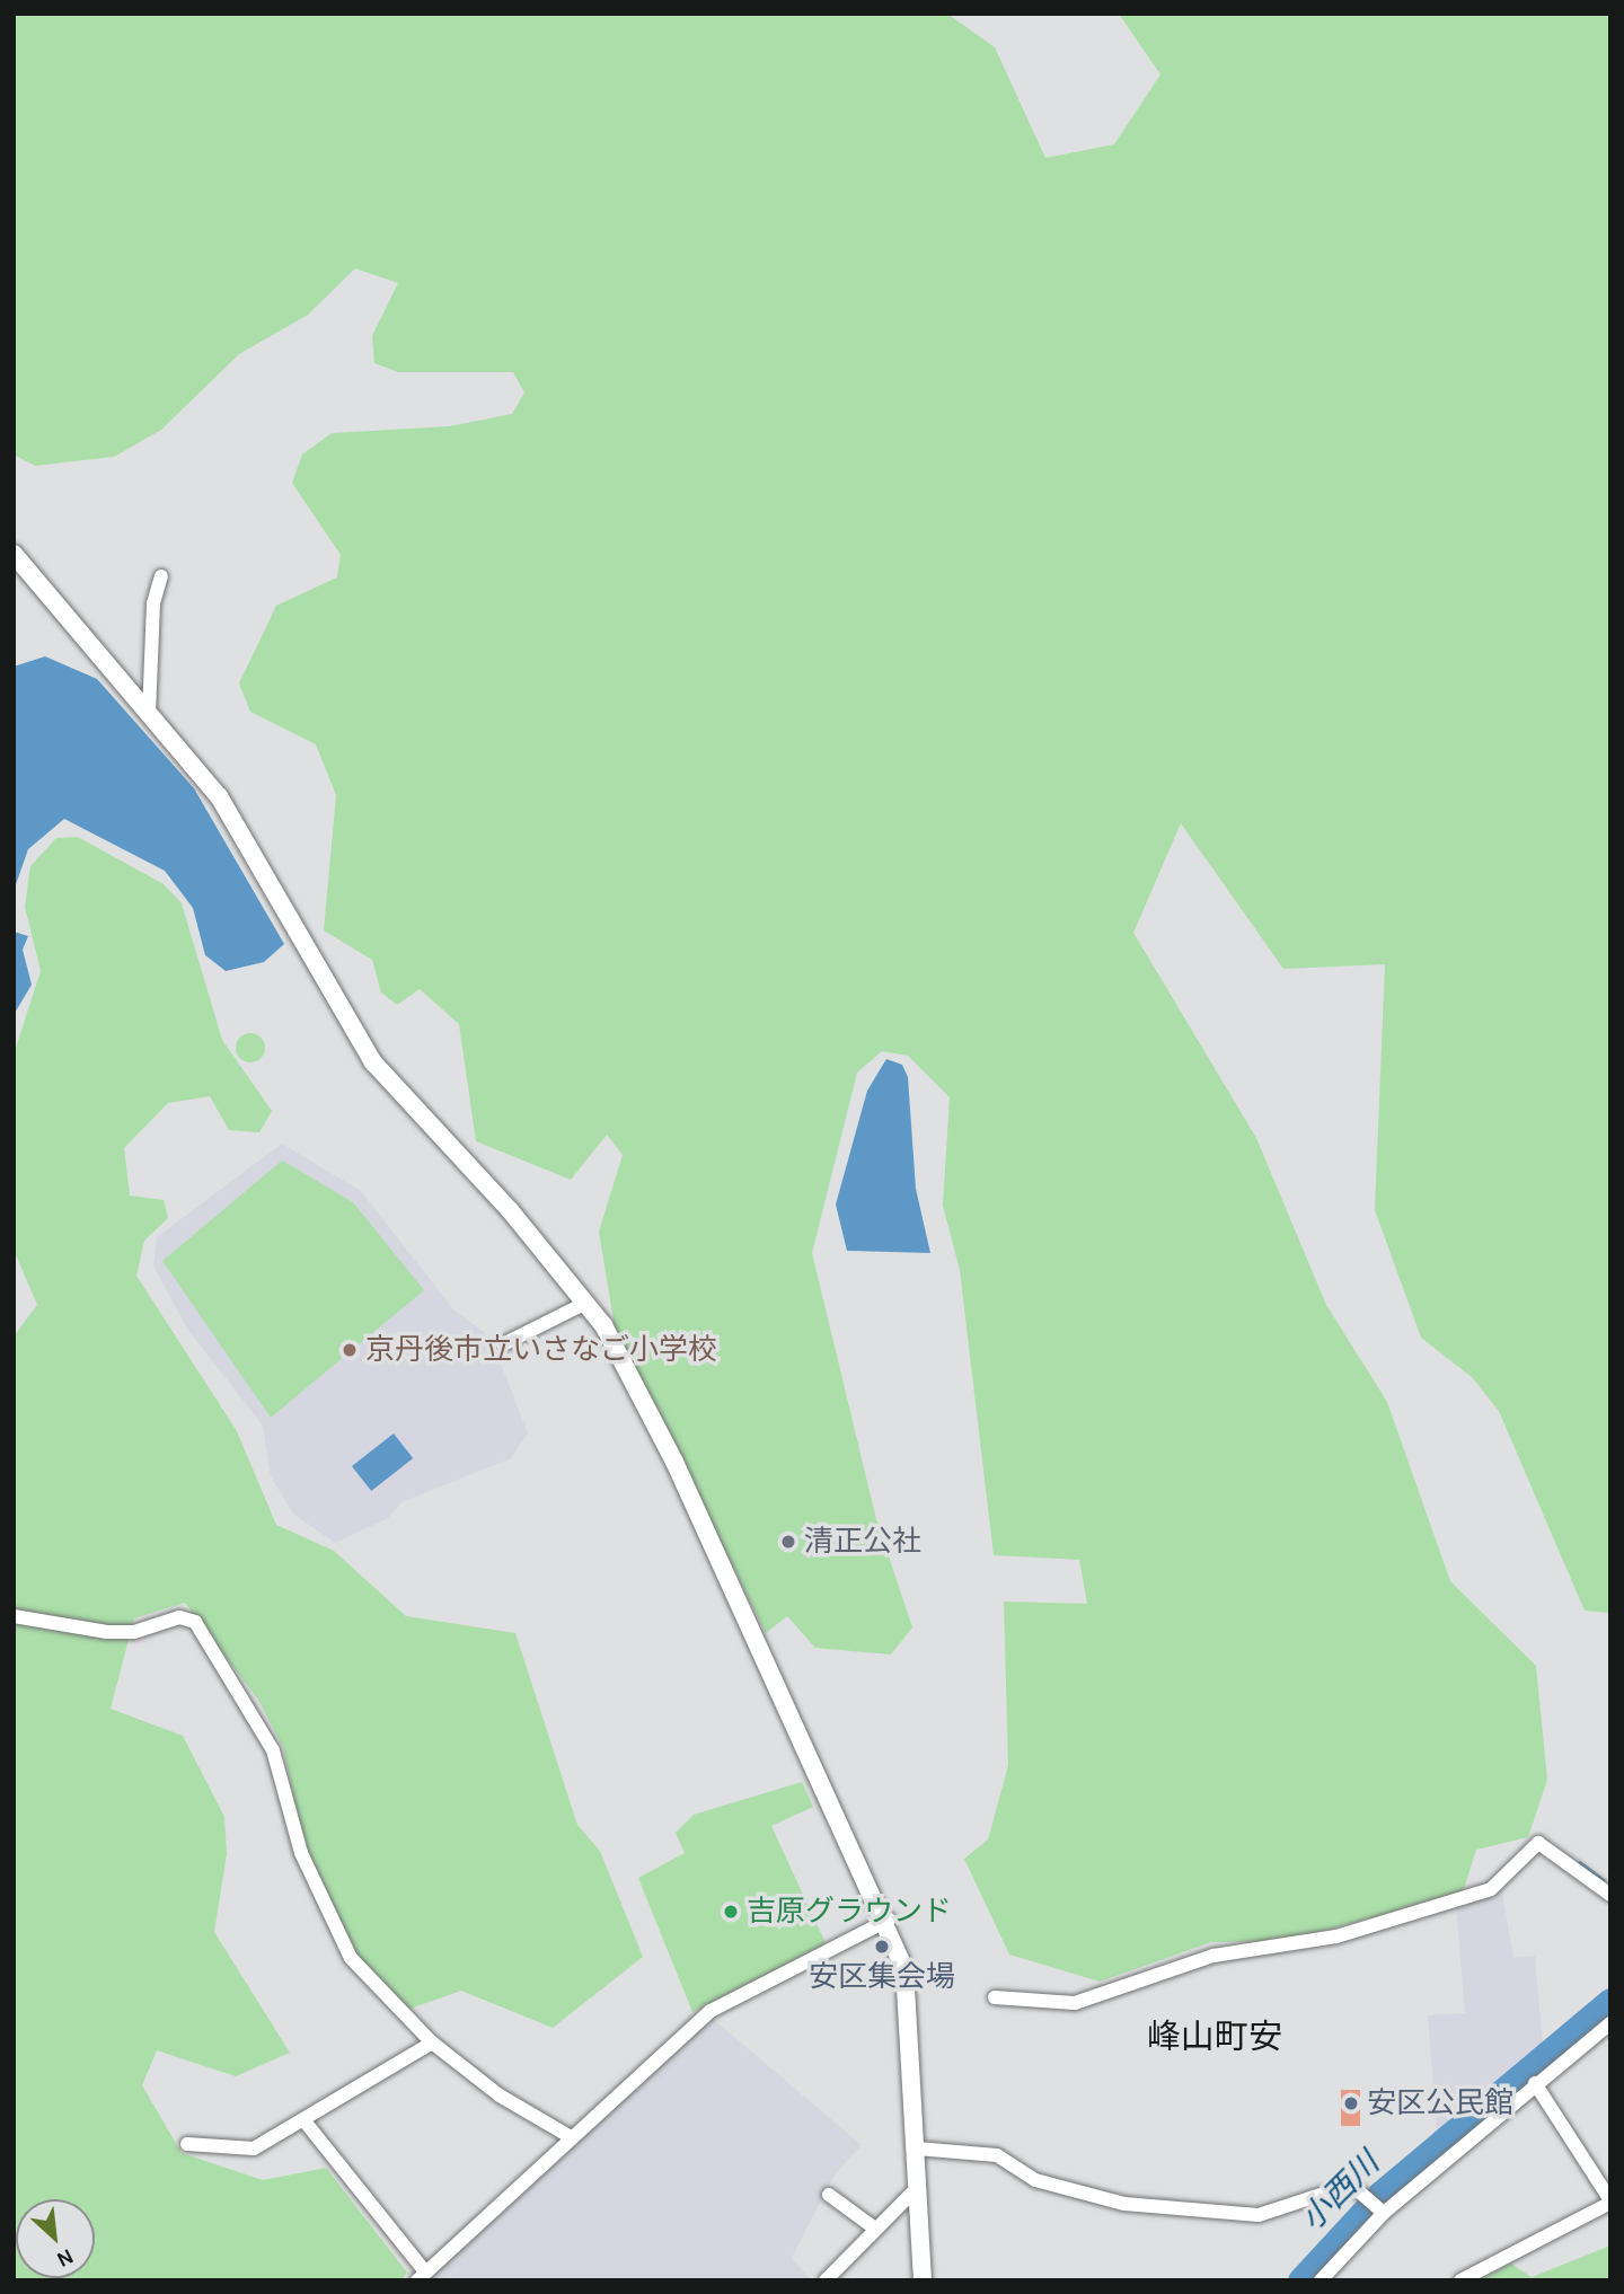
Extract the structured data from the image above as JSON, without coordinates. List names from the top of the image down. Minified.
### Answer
{"districts":["峰山町安"],"water":["小西川"],"places":["京丹後市立いさなご小学校","清正公社","吉原グラウンド","安区集会場","安区公民館"],"north":"bottom right"}
